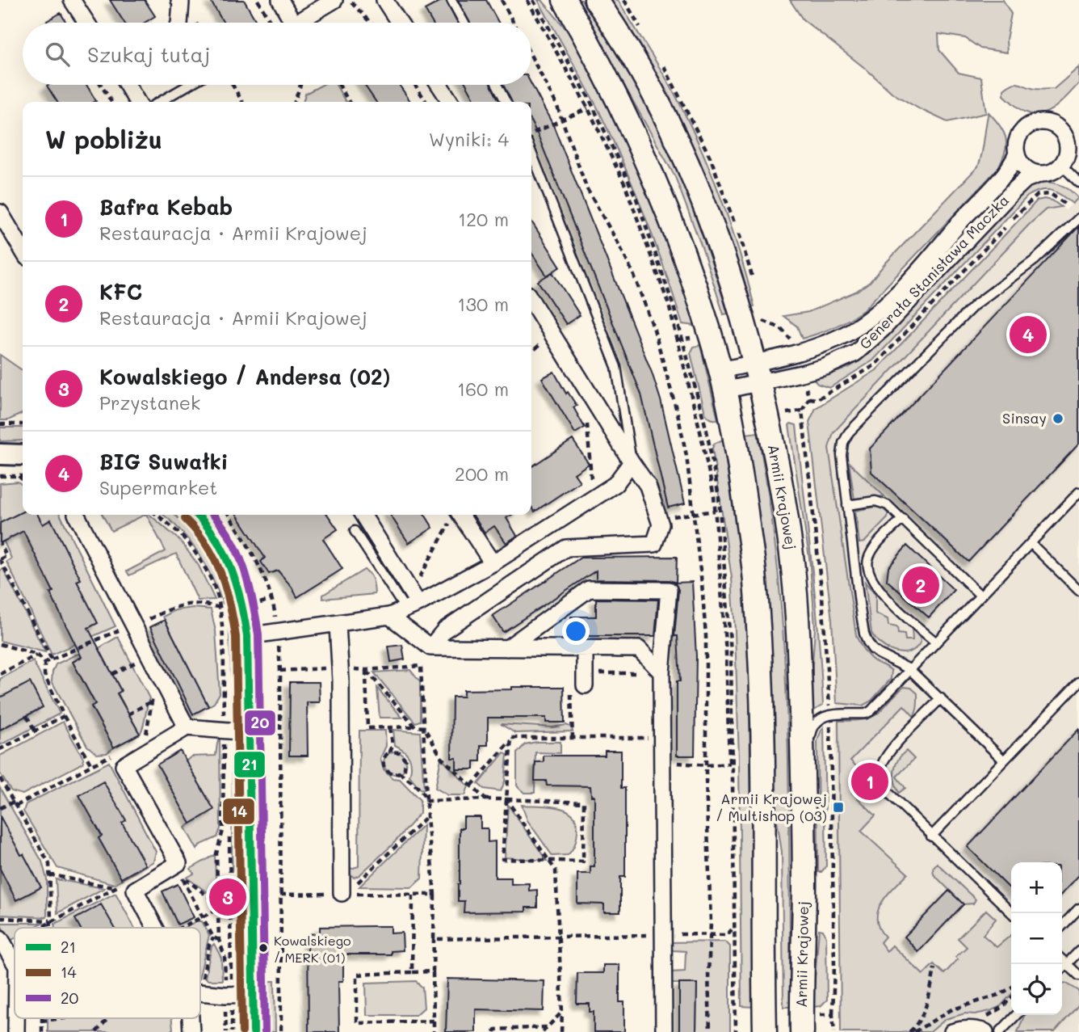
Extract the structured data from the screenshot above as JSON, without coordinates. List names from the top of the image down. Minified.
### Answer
{"streets":{"main road":["Armii Krajowej"],"street":["Generała Stanisława Maczka"]},"crossings":[["Generała Stanisława Maczka","Armii Krajowej"]],"places":{"other":["Sinsay","Kowalskiego / MERK (01)"],"transit":["Armii Krajowej / Multishop (03)"]},"lines":["transit line 21","transit line 20","transit line 14"],"legend":["21","14","20"],"page":{"search":"Szukaj tutaj","heading":["W pobliżu","Wyniki: 4"],"list":[{"mark":"1","name":"Bafra Kebab","note":"Restauracja · Armii Krajowej","value":"120 m"},{"mark":"2","name":"KFC","note":"Restauracja · Armii Krajowej","value":"130 m"},{"mark":"3","name":"Kowalskiego / Andersa (02)","note":"Przystanek","value":"160 m"},{"mark":"4","name":"BIG Suwałki","note":"Supermarket","value":"200 m"}],"pins":["4","2","1","3"],"map_buttons":["+","−"]}}
